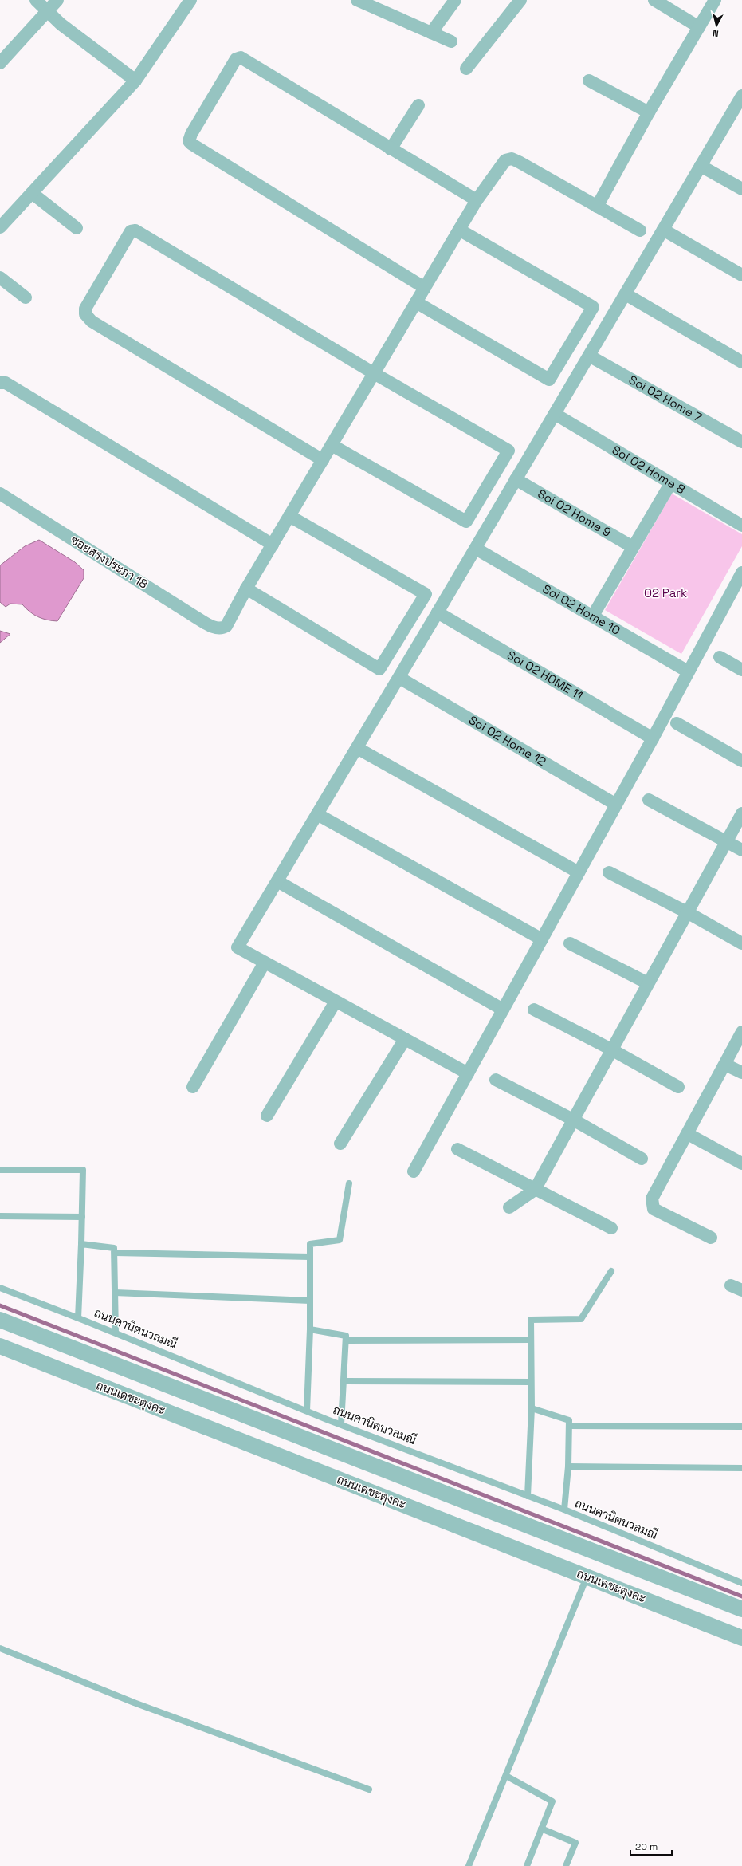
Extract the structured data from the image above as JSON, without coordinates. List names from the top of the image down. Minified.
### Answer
{"streets":{"street":["Soi O2 Home 7","Soi O2 Home 8","Soi O2 Home 9","ซอยสรงประภา 18","Soi O2 Home 10","Soi O2 HOME 11","Soi O2 Home 12","ถนนเดชะตุงคะ"],"lane":["ถนนคานิตนวลมณี"]},"parks":["O2 Park"],"scale_bar":"20 m","north":"bottom"}
